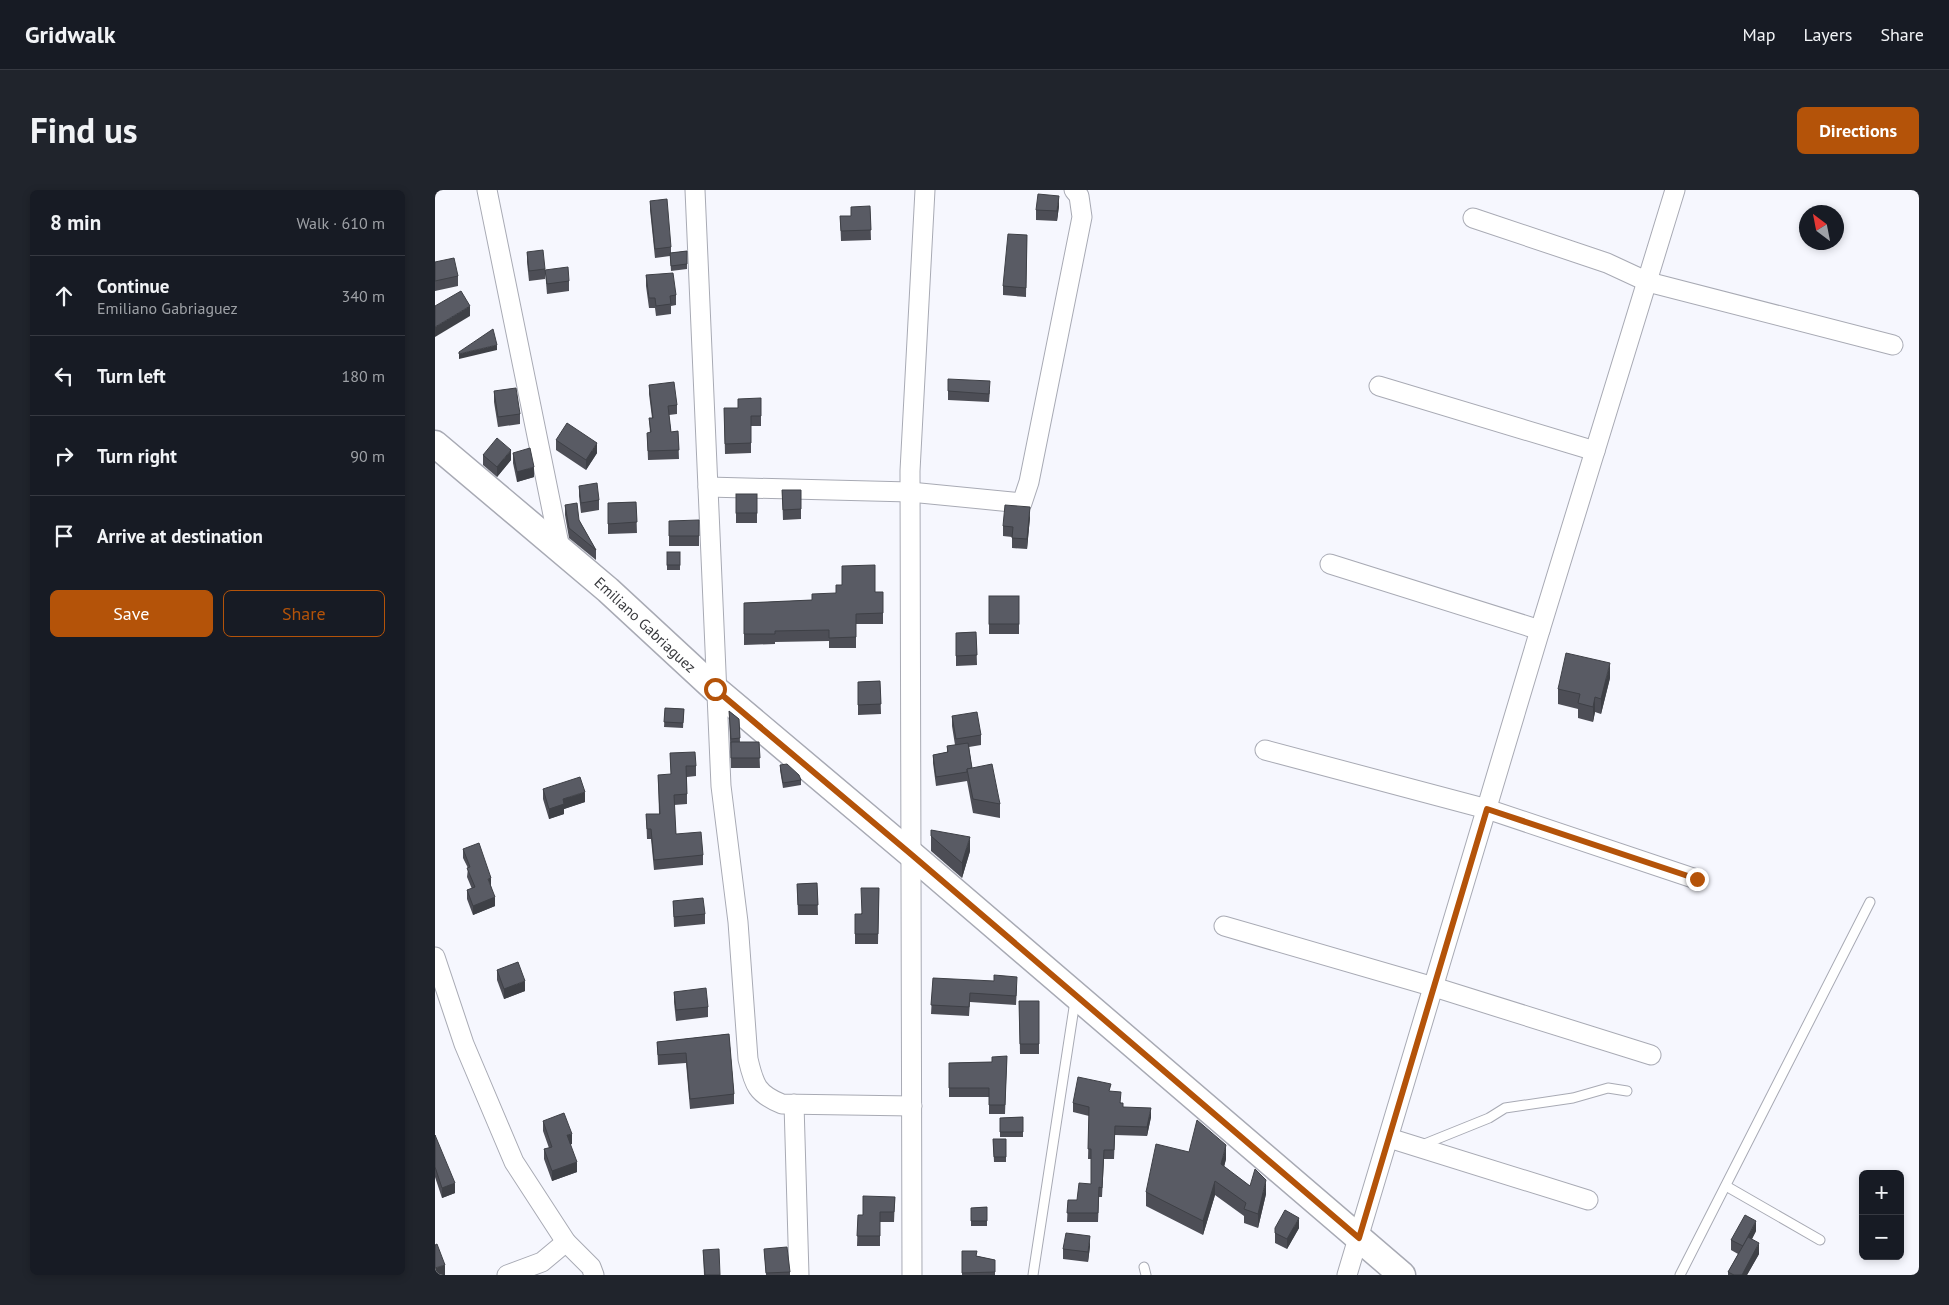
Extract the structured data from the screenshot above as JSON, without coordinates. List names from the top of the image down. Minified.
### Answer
{"streets":{"main road":["Emiliano Gabriaguez"]},"north":"top left","page":{"header":"Gridwalk","nav":["Map","Layers","Share"],"title":"Find us","buttons":["Directions",["Save","Share"]],"heading":["8 min","Walk · 610 m"],"list":[["Continue","Emiliano Gabriaguez","340 m"],["Turn left","180 m"],["Turn right","90 m"],"Arrive at destination"],"map_buttons":["+","−"]}}
